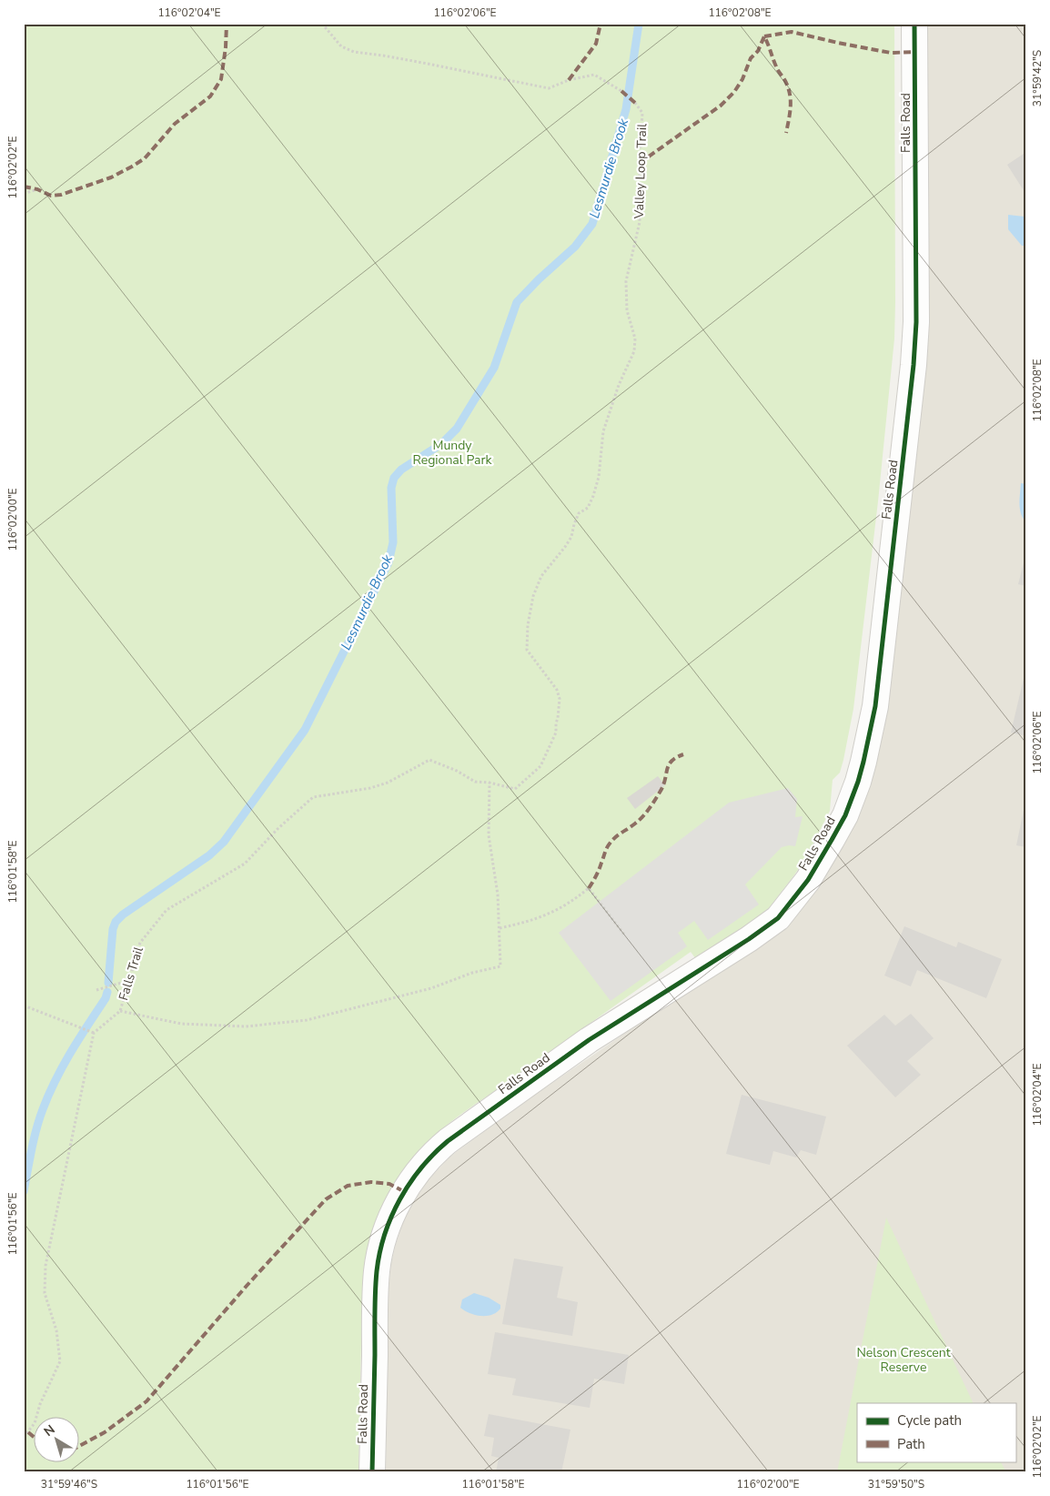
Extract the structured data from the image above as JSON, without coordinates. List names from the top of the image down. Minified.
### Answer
{"streets":{"street":["Falls Road"],"path":["Valley Loop Trail","Falls Trail"]},"crossings":[["Valley Loop Trail","Falls Trail"]],"water":["Lesmurdie Brook"],"parks":["Mundy Regional Park","Nelson Crescent Reserve"],"legend":["Cycle path","Path"],"north":"top left","coordinates":["116°02'04\"E","116°02'06\"E","116°02'08\"E","31°59'42\"S","116°02'02\"E","116°02'00\"E","116°01'58\"E","116°01'56\"E","31°59'46\"S","31°59'50\"S"]}
